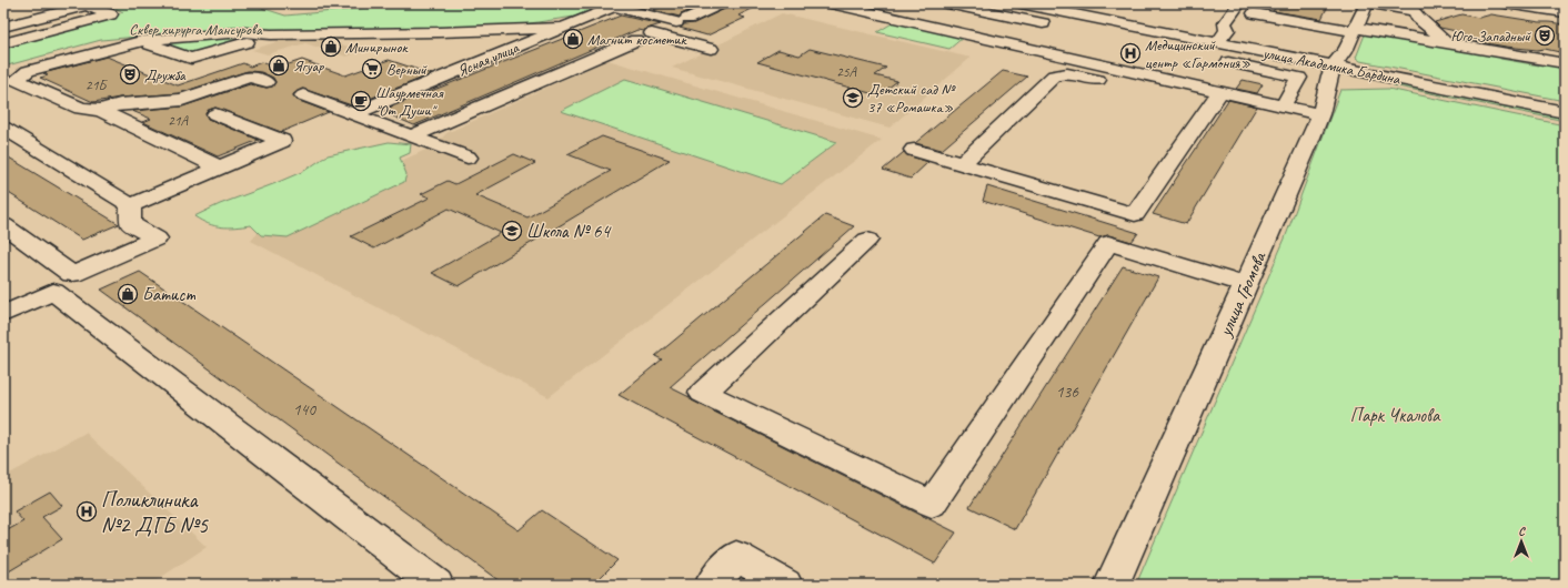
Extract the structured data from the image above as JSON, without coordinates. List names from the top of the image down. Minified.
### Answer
{"streets":{"street":["Ясная улица","улица Академика Бардина","улица Громова"]},"crossings":[["улица Академика Бардина","улица Громова"]],"parks":["Сквер хирурга Мансурова","Парк Чкалова"],"places":{"theatre":["Юго-Западный","Дружба"],"shop":["Магнит косметик","Минирынок","Ягуар","Батист"],"hospital":["Медицинский центр «Гармония»","Поликлиника №2 ДГБ №5"],"supermarket":["Верный"],"school or university":["Детский сад № 37 «Ромашка»","Школа № 64"],"cafe":["Шаурмечная \"От Души\""]},"house_numbers":["25А","21Б","21А","136","140"],"north":"top"}
